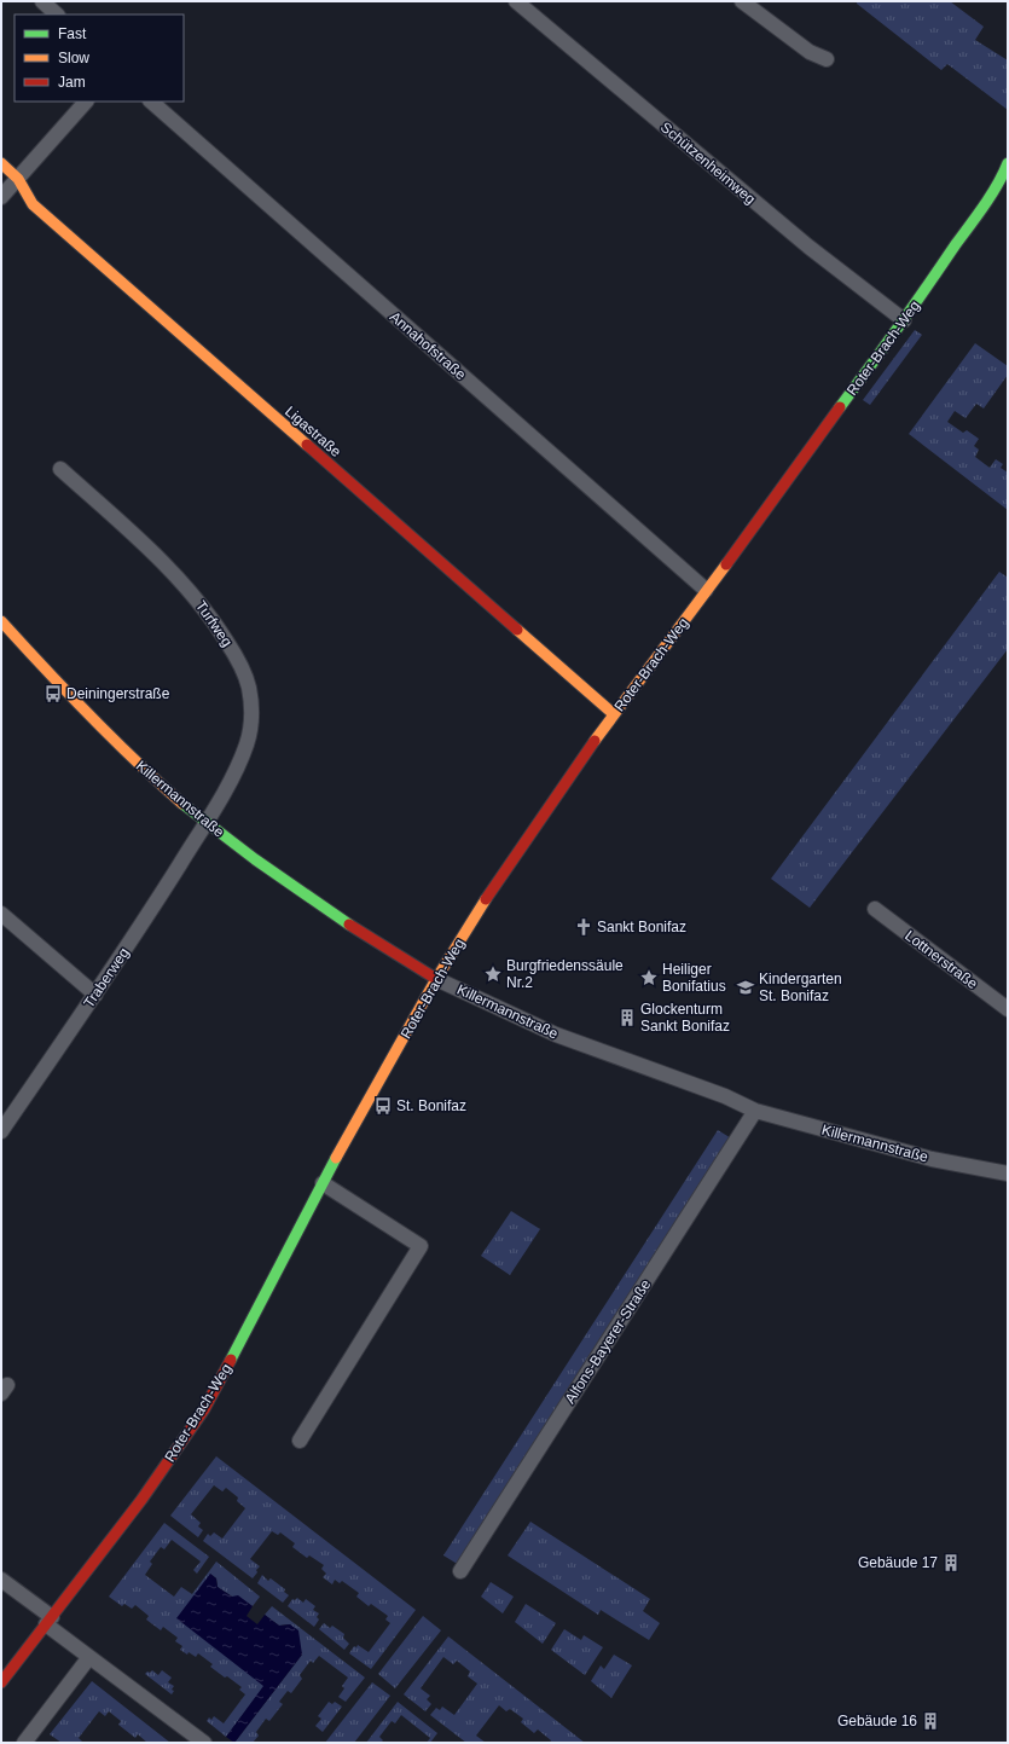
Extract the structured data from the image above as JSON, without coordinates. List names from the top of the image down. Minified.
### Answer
{"streets":{"street":["Schützenheimweg","Annahofstraße","Roter-Brach-Weg","Ligastraße","Turfweg","Killermannstraße","Lottnerstraße","Traberweg","Alfons-Bayerer-Straße"]},"crossings":[["Schützenheimweg","Roter-Brach-Weg"],["Annahofstraße","Roter-Brach-Weg"],["Roter-Brach-Weg","Ligastraße"],["Roter-Brach-Weg","Killermannstraße"],["Turfweg","Killermannstraße"],["Turfweg","Traberweg"],["Killermannstraße","Traberweg"],["Killermannstraße","Alfons-Bayerer-Straße"]],"places":{"bus stop":["Deiningerstraße","St. Bonifaz"],"church":["Sankt Bonifaz"],"place":["Burgfriedenssäule Nr.2","Heiliger Bonifatius"],"school or university":["Kindergarten St. Bonifaz"],"building":["Glockenturm Sankt Bonifaz","Gebäude 17","Gebäude 16"]},"legend":["Fast","Slow","Jam"]}
